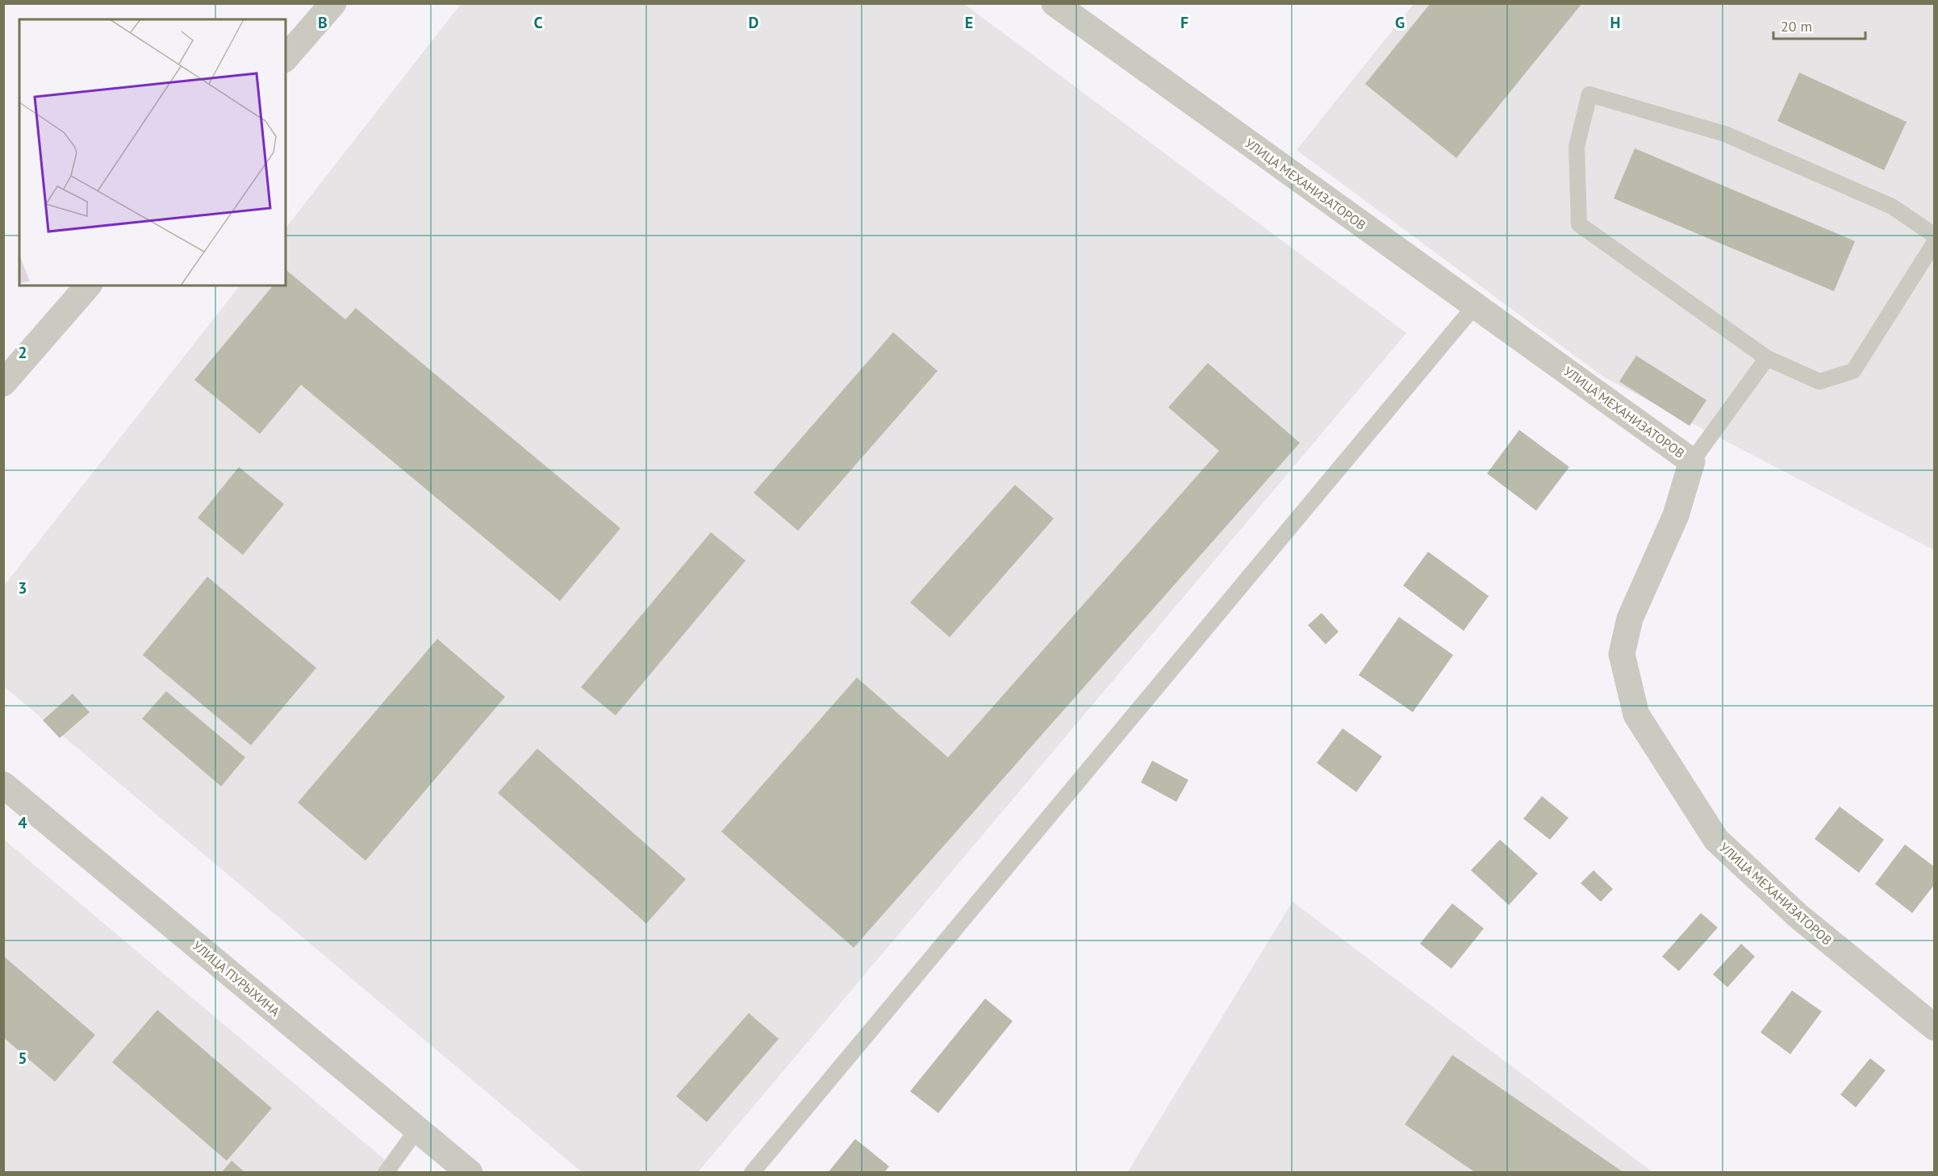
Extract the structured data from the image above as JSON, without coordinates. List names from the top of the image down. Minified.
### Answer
{"streets":{"street":["УЛИЦА МЕХАНИЗАТОРОВ","УЛИЦА ПУРЫХИНА"]},"scale_bar":"20 m","grid":{"columns":["B","C","D","E","F","G","H"],"rows":["2","3","4","5"]}}
